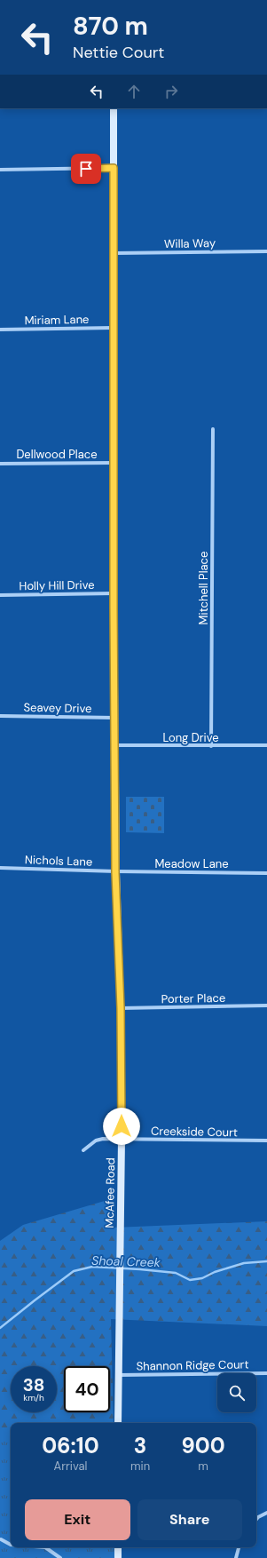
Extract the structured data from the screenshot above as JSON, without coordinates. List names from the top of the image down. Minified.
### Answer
{"streets":{"street":["Willa Way","Miriam Lane","Dellwood Place","Holly Hill Drive","Mitchell Place","Seavey Drive","Long Drive","Nichols Lane","Meadow Lane","Porter Place","Creekside Court","McAfee Road","Shannon Ridge Court"]},"crossings":[["Willa Way","McAfee Road"],["Miriam Lane","McAfee Road"],["Dellwood Place","McAfee Road"],["Holly Hill Drive","McAfee Road"],["Mitchell Place","Long Drive"],["Seavey Drive","McAfee Road"],["Long Drive","McAfee Road"],["Nichols Lane","Meadow Lane"],["Nichols Lane","McAfee Road"],["Meadow Lane","McAfee Road"],["Porter Place","McAfee Road"],["Creekside Court","McAfee Road"],["McAfee Road","Shannon Ridge Court"]],"water":["Shoal Creek"],"page":{"turn":["870 m","Nettie Court"],"speed":"38 km/h","limit":"40","eta":["06:10","Arrival","3","min","900","m"],"buttons":["Exit","Share"]}}
